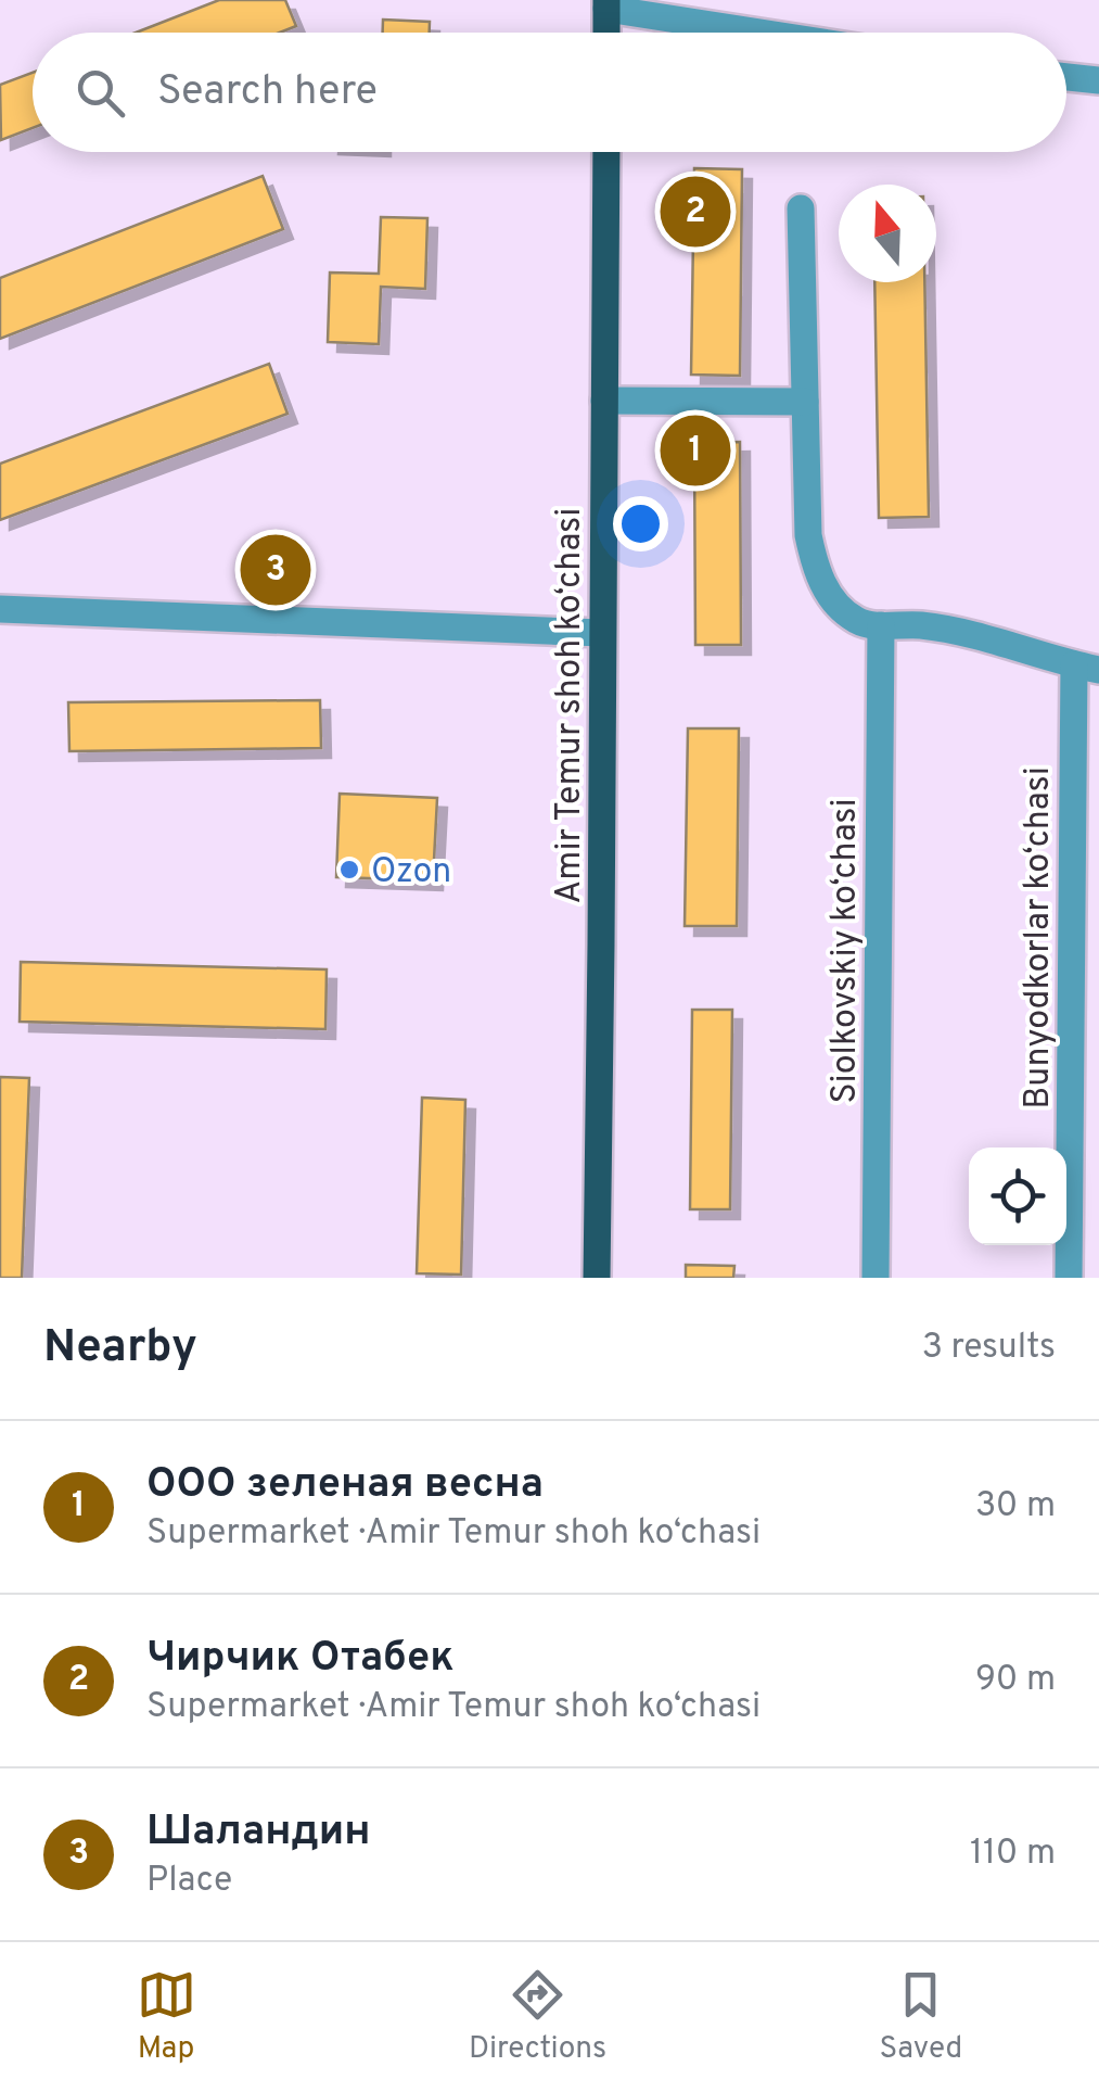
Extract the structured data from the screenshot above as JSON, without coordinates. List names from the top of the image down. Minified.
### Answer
{"streets":{"main road":["Amir Temur shoh ko‘chasi"],"street":["Bunyodkorlar ko‘chasi","Siolkovskiy ko‘chasi"]},"places":["Ozon"],"north":"top","page":{"search":"Search here","pins":["2","1","3"],"heading":["Nearby","3 results"],"list":[{"mark":"1","name":"ООО зеленая весна","note":"Supermarket · Amir Temur shoh ko‘chasi","value":"30 m"},{"mark":"2","name":"Чирчик Отабек","note":"Supermarket · Amir Temur shoh ko‘chasi","value":"90 m"},{"mark":"3","name":"Шаландин","note":"Place","value":"110 m"}],"nav":["Map","Directions","Saved"]}}
